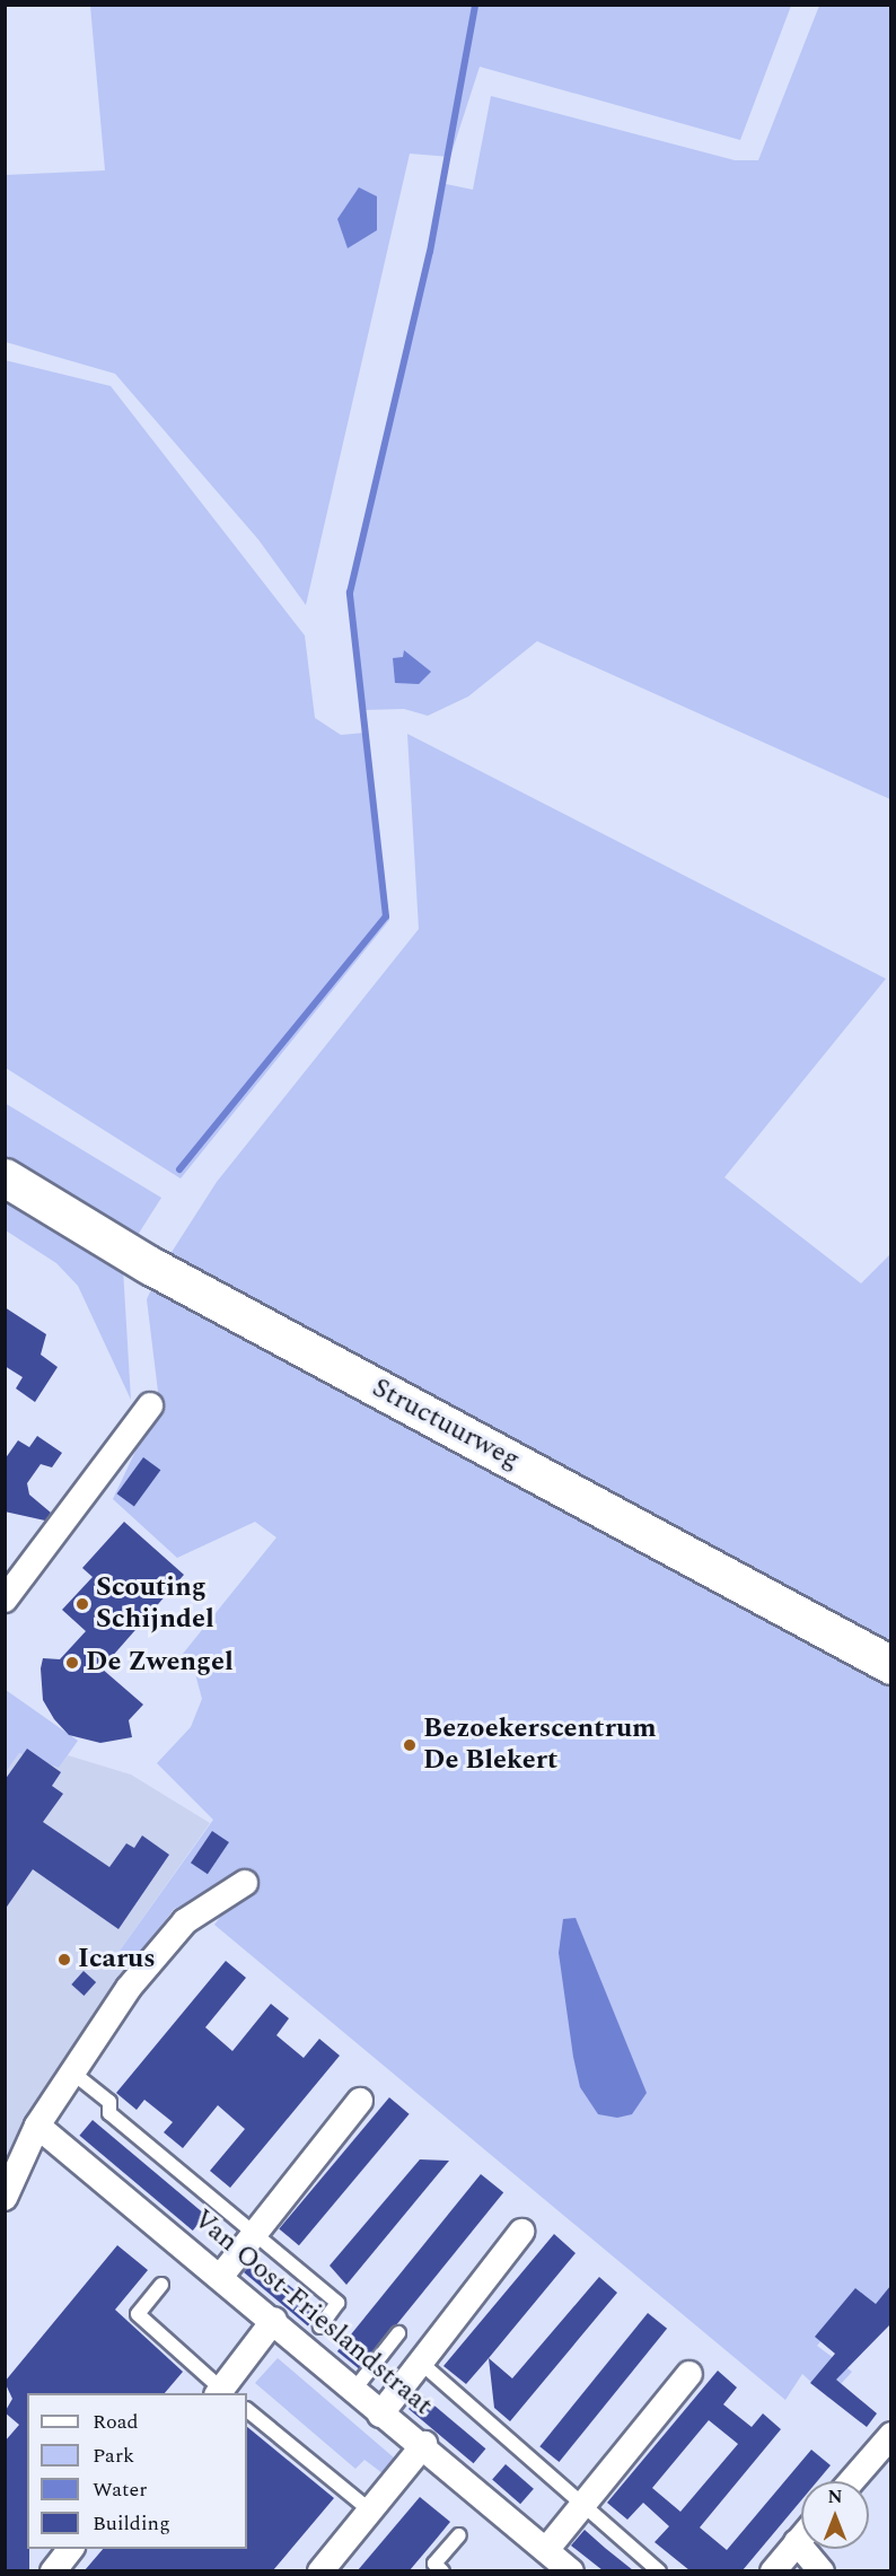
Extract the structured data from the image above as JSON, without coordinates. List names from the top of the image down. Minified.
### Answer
{"streets":{"main road":["Structuurweg"],"street":["Van Oost-Frieslandstraat"]},"places":["Scouting Schijndel","De Zwengel","Bezoekerscentrum De Blekert","Icarus"],"legend":["Road","Park","Water","Building"],"north":"top"}
